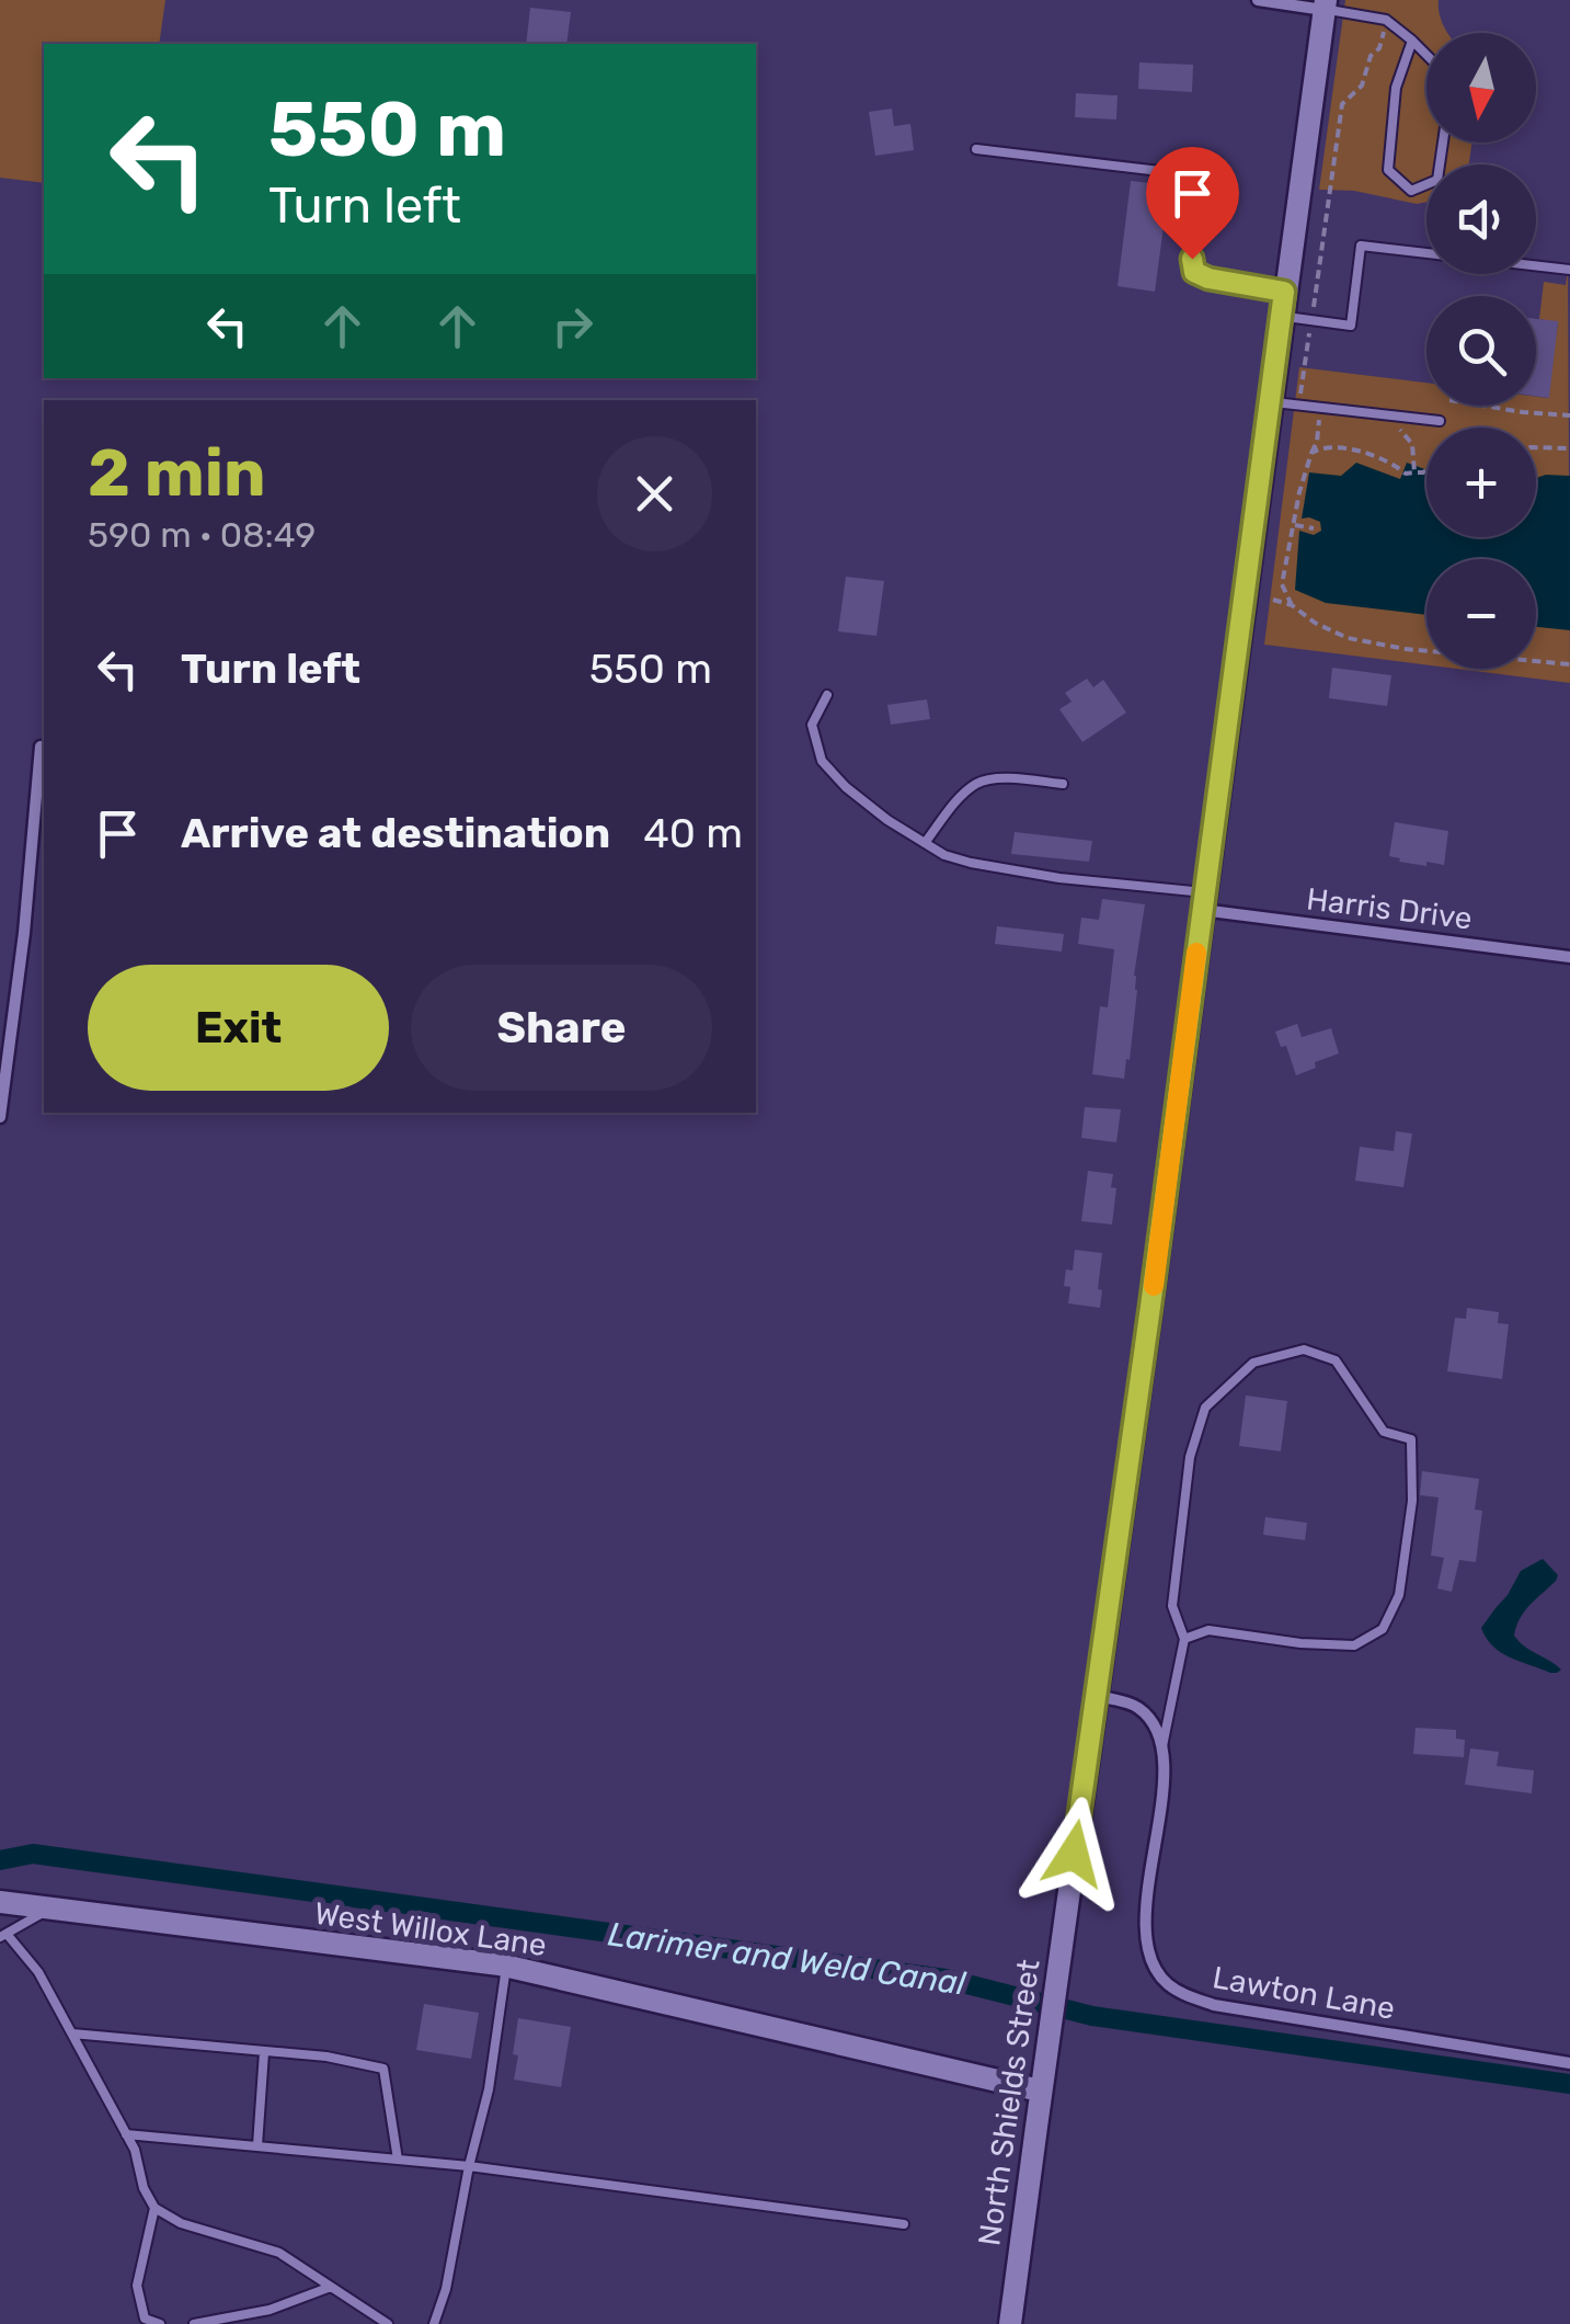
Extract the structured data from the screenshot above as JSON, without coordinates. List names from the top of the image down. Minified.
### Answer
{"streets":{"main road":["West Willox Lane","North Shields Street"],"street":["Harris Drive","Lawton Lane"]},"crossings":[["Harris Drive","North Shields Street"],["West Willox Lane","North Shields Street"]],"water":["Larimer and Weld Canal"],"north":"bottom","page":{"map_buttons":["+","−"],"turn":["550 m","Turn left"],"heading":["2 min","590 m · 08:49"],"list":[{"name":"Turn left","value":"550 m"},{"name":"Arrive at destination","value":"40 m"}],"buttons":["Exit","Share"]}}
